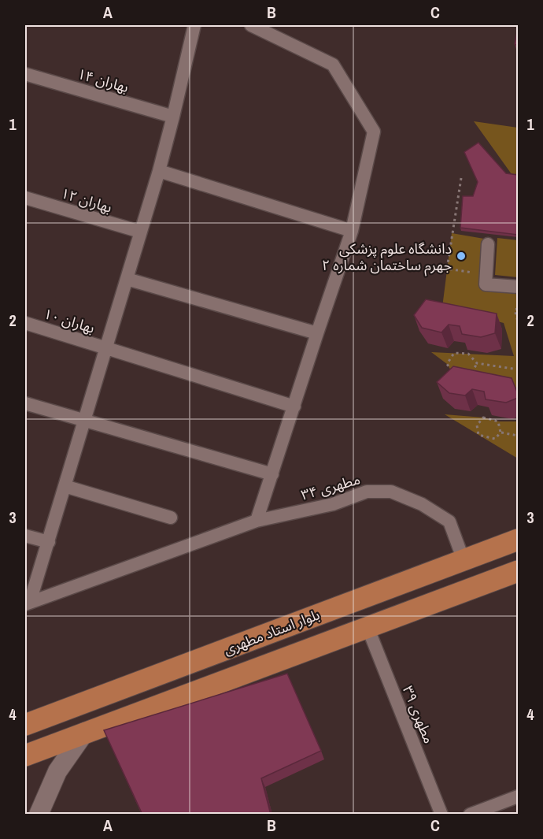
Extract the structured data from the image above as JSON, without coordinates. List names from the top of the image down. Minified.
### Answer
{"streets":{"main road":["بلوار استاد مطهری"],"street":["بهاران ۱۴","بهاران ۱۲","بهاران ۱۰","مطهری ۳۴","مطهری ۳۹"]},"crossings":[["مطهری ۳۴","بلوار استاد مطهری"],["بلوار استاد مطهری","مطهری ۳۹"]],"places":["دانشگاه علوم پزشکی جهرم ساختمان شماره ۲"],"grid":{"columns":["A","B","C"],"rows":["1","2","3","4"]}}
